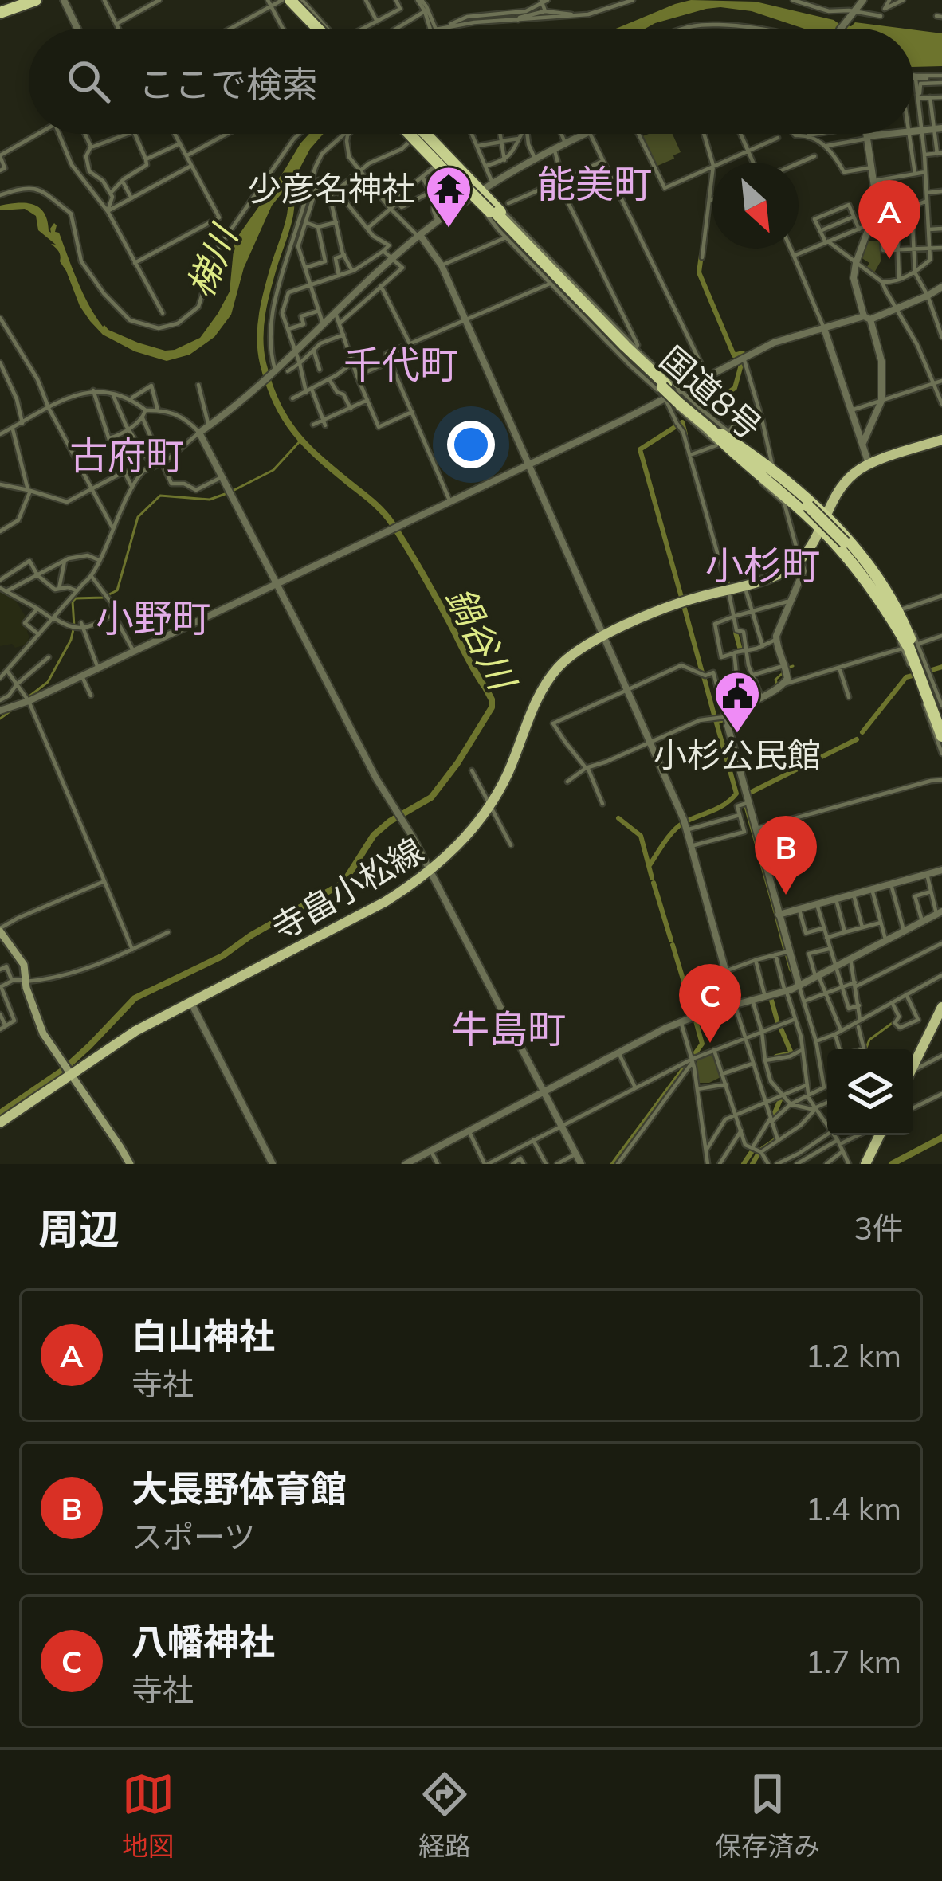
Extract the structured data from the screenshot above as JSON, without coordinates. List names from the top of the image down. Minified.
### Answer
{"streets":{"highway":["国道8号"],"main road":["寺畠小松線"]},"districts":["能美町","千代町","古府町","小杉町","小野町","牛島町"],"water":["梯川","鍋谷川"],"places":{"temple":["少彦名神社"],"public building":["小杉公民館"]},"north":"bottom right","page":{"search":"ここで検索","pins":["A","B","C"],"heading":["周辺","3件"],"list":[{"mark":"A","name":"白山神社","note":"寺社","value":"1.2 km"},{"mark":"B","name":"大長野体育館","note":"スポーツ","value":"1.4 km"},{"mark":"C","name":"八幡神社","note":"寺社","value":"1.7 km"}],"nav":["地図","経路","保存済み"]}}
